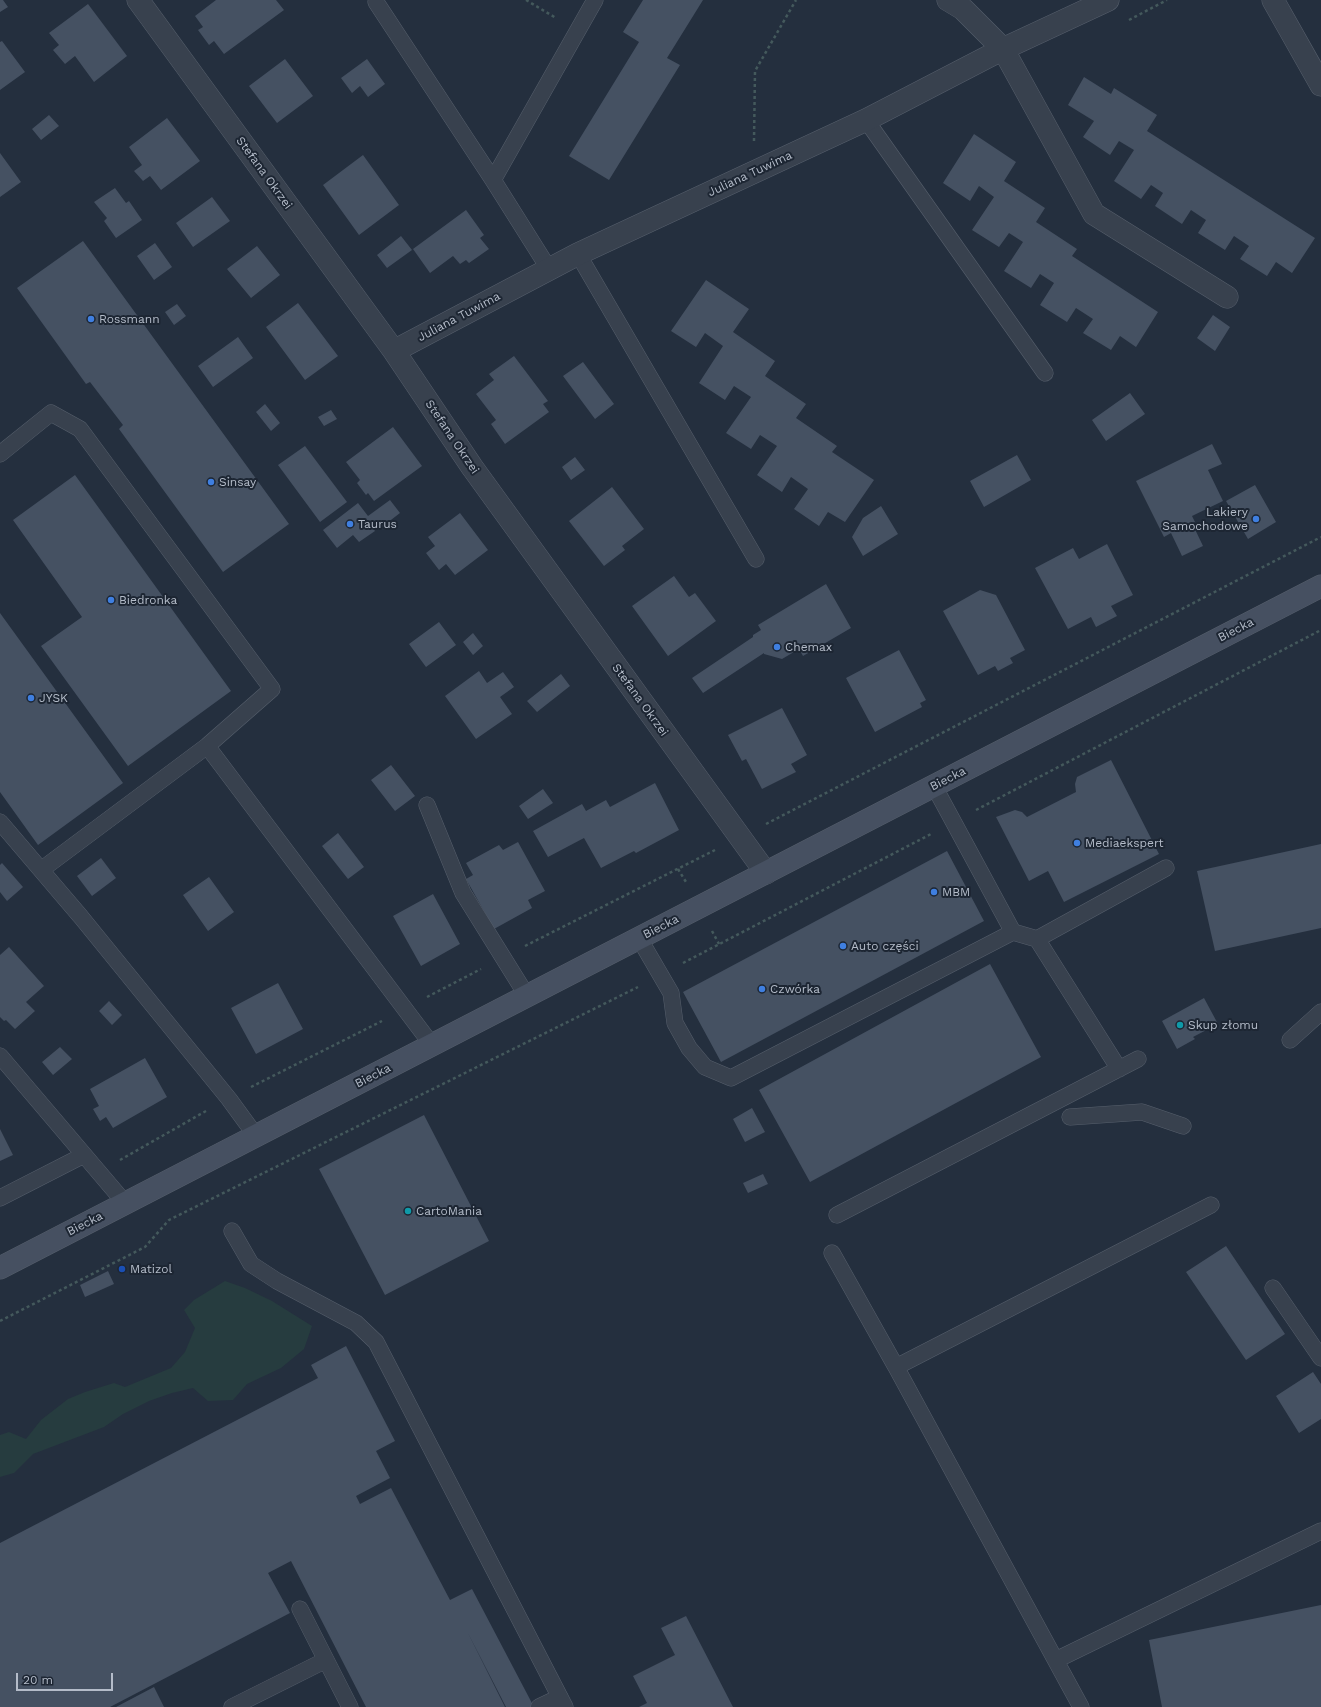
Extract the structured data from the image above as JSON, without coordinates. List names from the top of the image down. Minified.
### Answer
{"streets":{"street":["Stefana Okrzei","Juliana Tuwima","Biecka"]},"crossings":[["Stefana Okrzei","Juliana Tuwima"],["Stefana Okrzei","Biecka"]],"places":["Rossmann","Sinsay","Lakiery Samochodowe","Taurus","Biedronka","Chemax","JYSK","Mediaekspert","MBM","Auto części","Czwórka","Skup złomu","CartoMania","Matizol"],"scale_bar":"20 m"}
